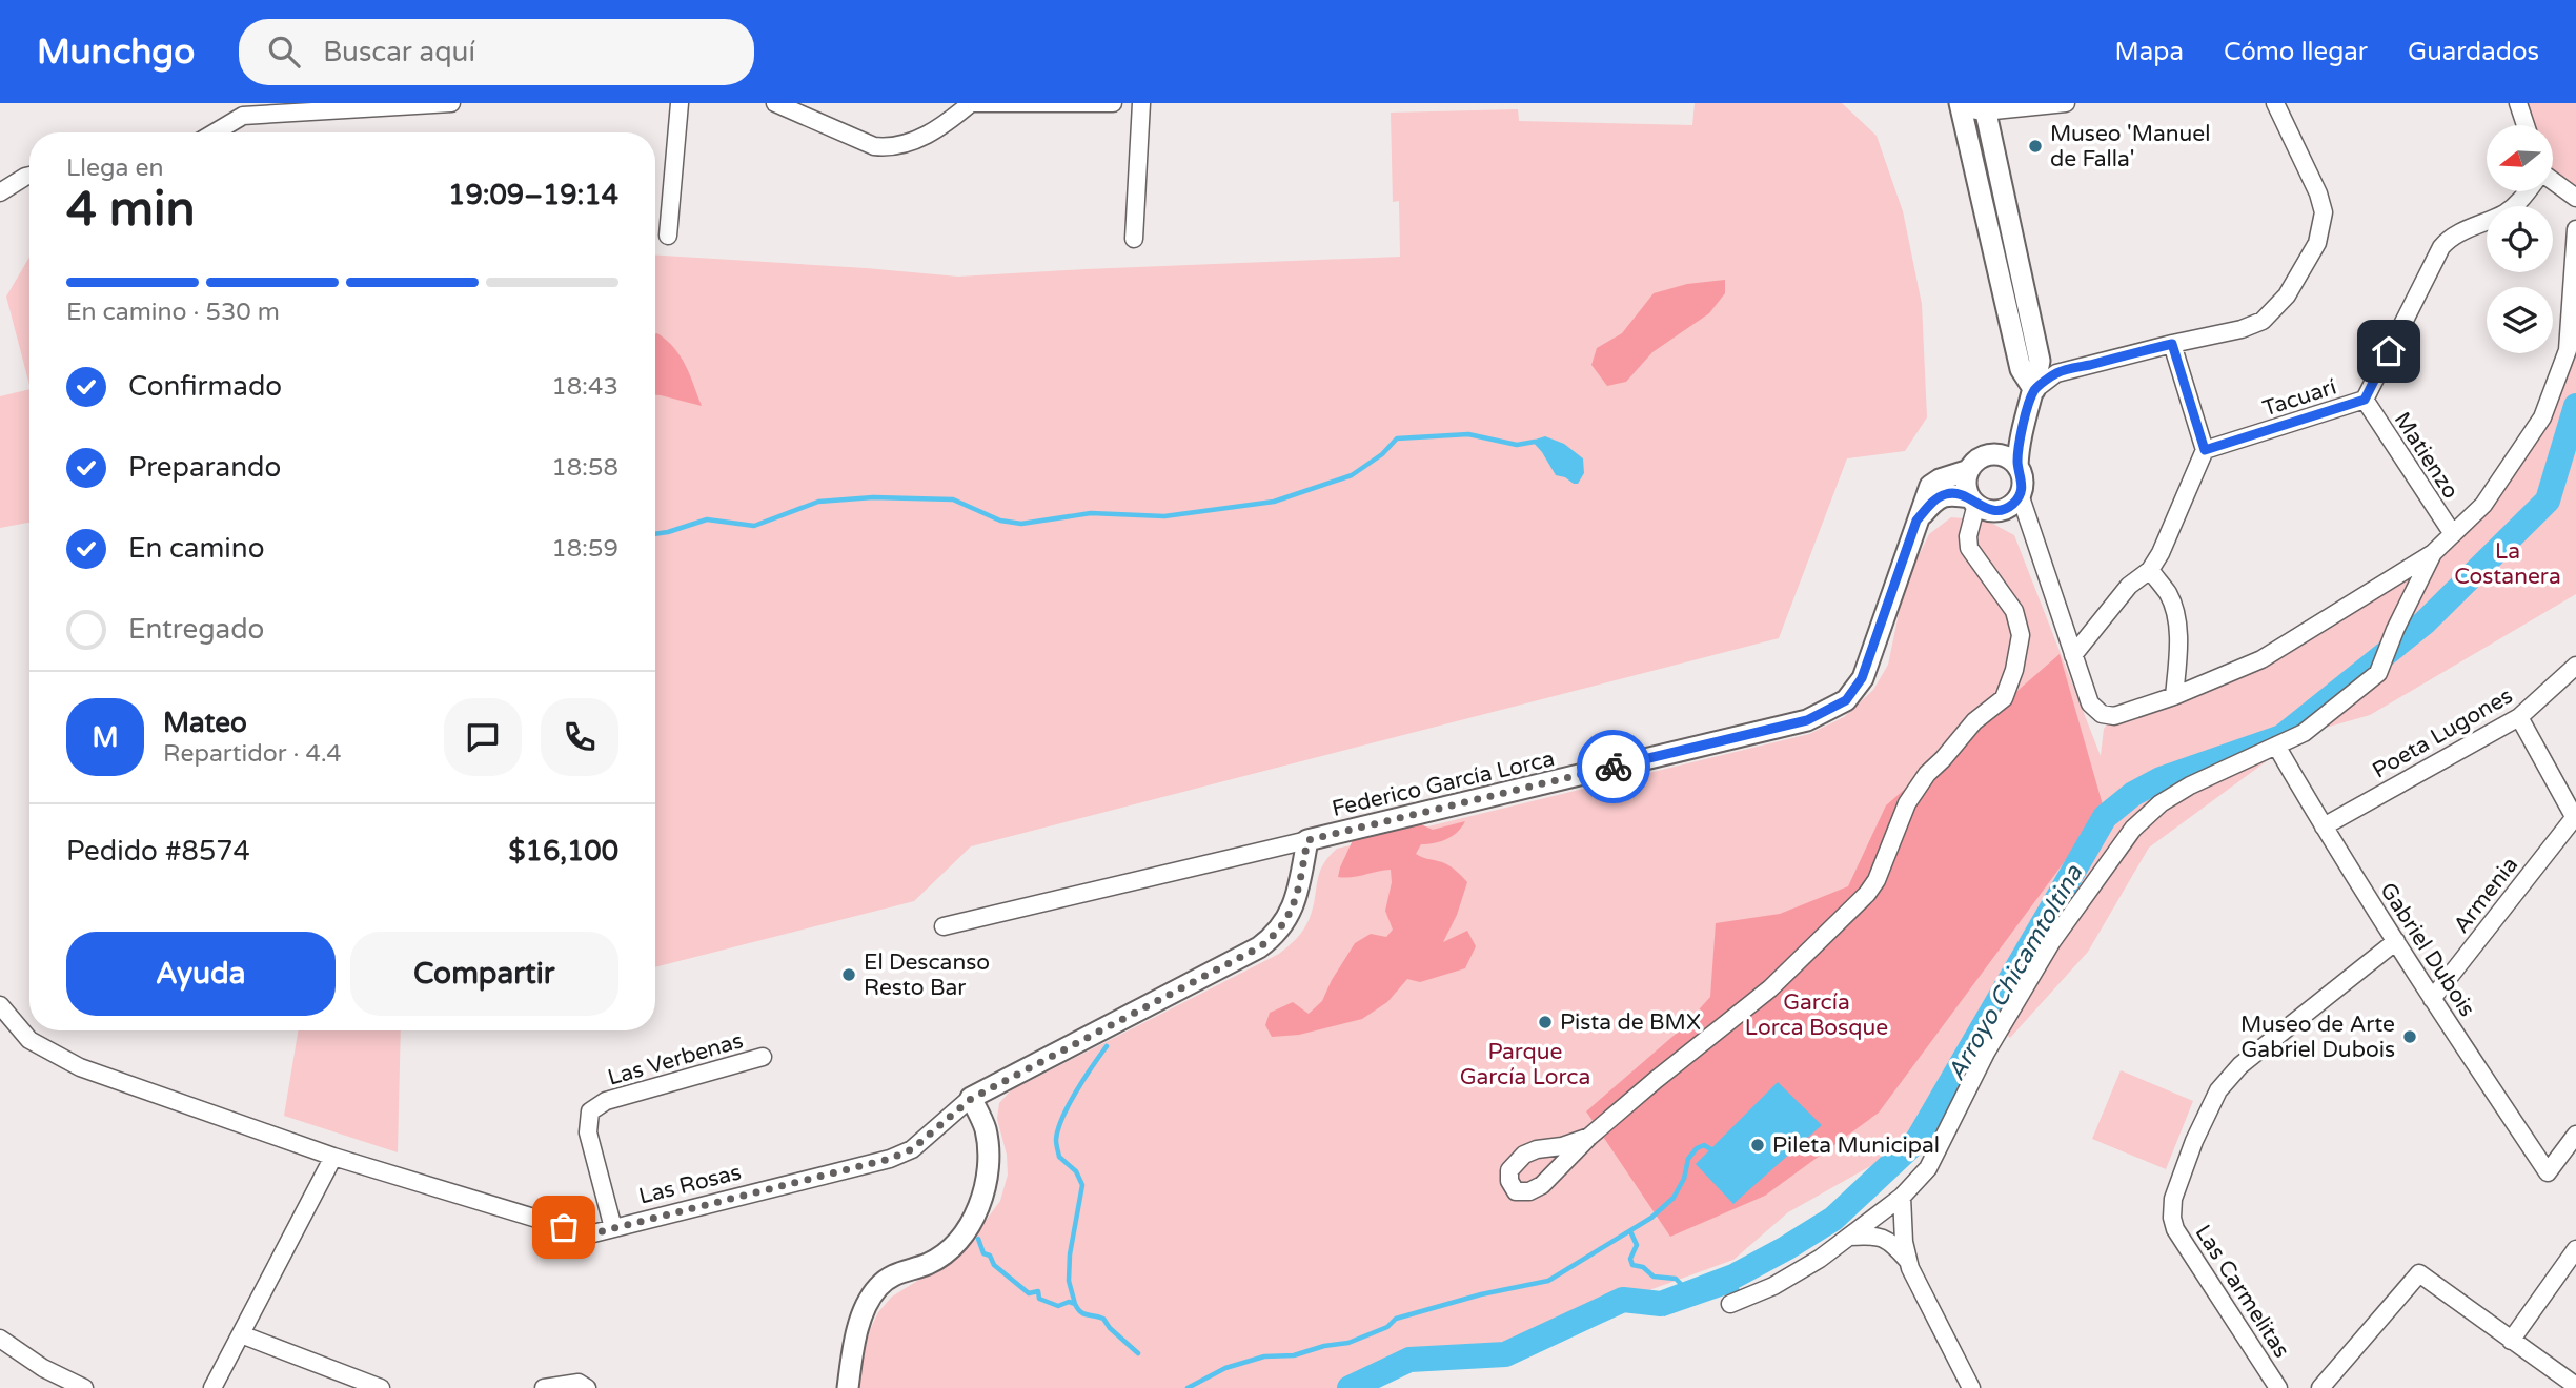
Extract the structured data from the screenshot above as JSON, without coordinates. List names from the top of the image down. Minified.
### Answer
{"streets":{"street":["Tacuarí","Matienzo","Poeta Lugones","Federico García Lorca","Armenia","Gabriel Dubois","Las Verbenas","Las Rosas","Las Carmelitas"]},"crossings":[["Tacuarí","Matienzo"],["Poeta Lugones","Gabriel Dubois"],["Federico García Lorca","Las Rosas"],["Armenia","Gabriel Dubois"],["Gabriel Dubois","Las Carmelitas"],["Las Verbenas","Las Rosas"]],"water":["Arroyo Chicamtoltina"],"parks":["La Costanera","García Lorca Bosque","Parque García Lorca"],"places":["Museo 'Manuel de Falla'","El Descanso Resto Bar","Pista de BMX","Museo de Arte Gabriel Dubois","Pileta Municipal"],"north":"left","page":{"header":"Munchgo","search":"Buscar aquí","nav":["Mapa","Cómo llegar","Guardados"],"heading":["4 min","Llega en","19:09–19:14"],"panel":["Mateo","Repartidor · 4.4","Pedido #8574","$16,100"],"bar":"En camino · 530 m","list":[["Confirmado","18:43"],["Preparando","18:58"],["En camino","18:59"],"Entregado"],"round":"M","buttons":["Ayuda","Compartir"]}}
